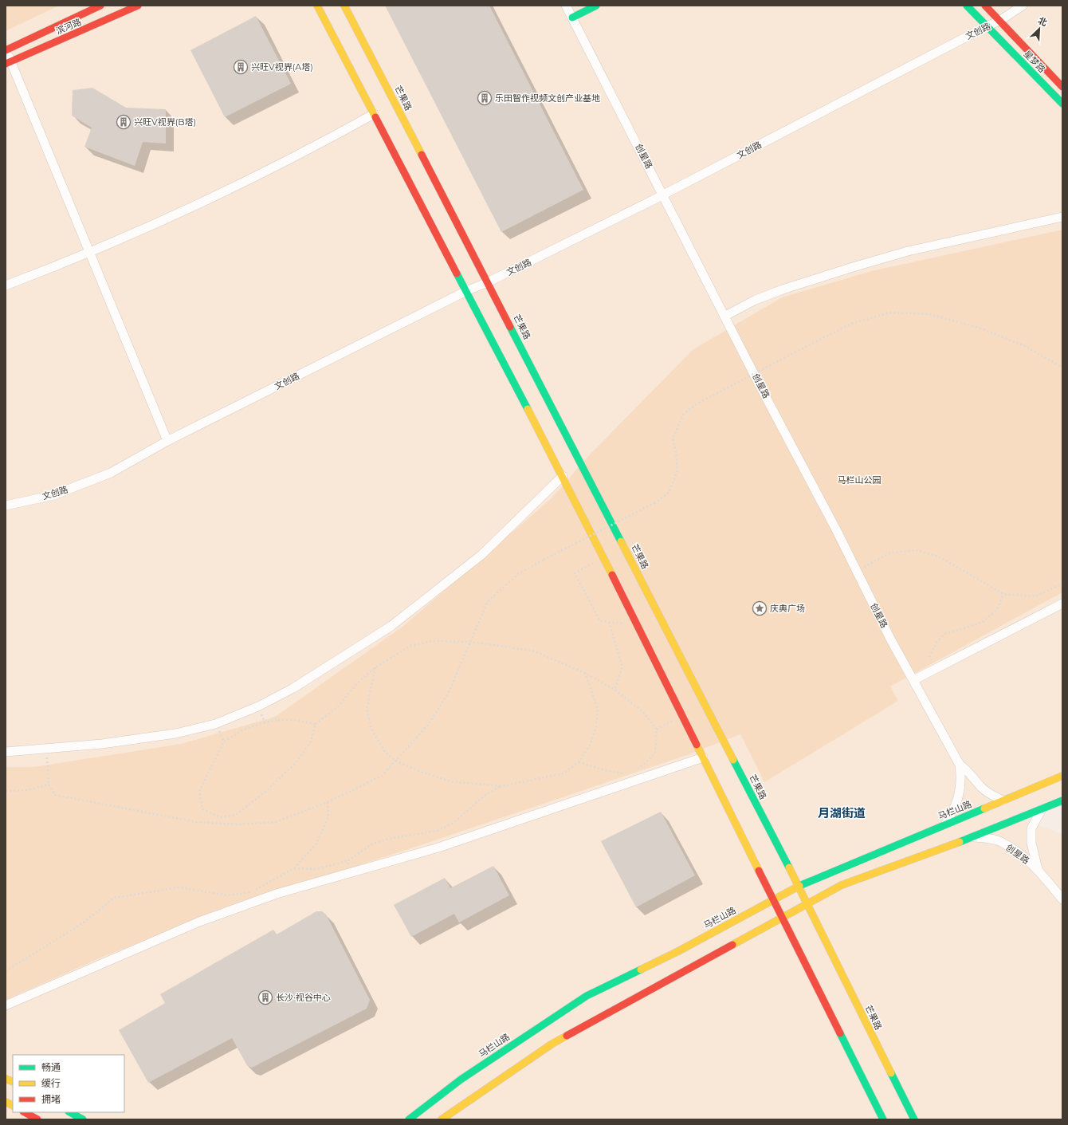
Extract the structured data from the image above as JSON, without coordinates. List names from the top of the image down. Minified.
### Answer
{"streets":{"main road":["滨河路","星梦路","芒果路","马栏山路"],"street":["文创路","创星路"]},"crossings":[["文创路","星梦路"],["文创路","芒果路"],["文创路","创星路"],["芒果路","马栏山路"]],"districts":["月湖街道"],"parks":["马栏山公园"],"places":{"building":["兴旺V视界(A塔)","乐田智作视频文创产业基地","兴旺V视界(B塔)","长沙·视谷中心"],"place":["庆典广场"]},"legend":["畅通","缓行","拥堵"],"north":"top right"}
